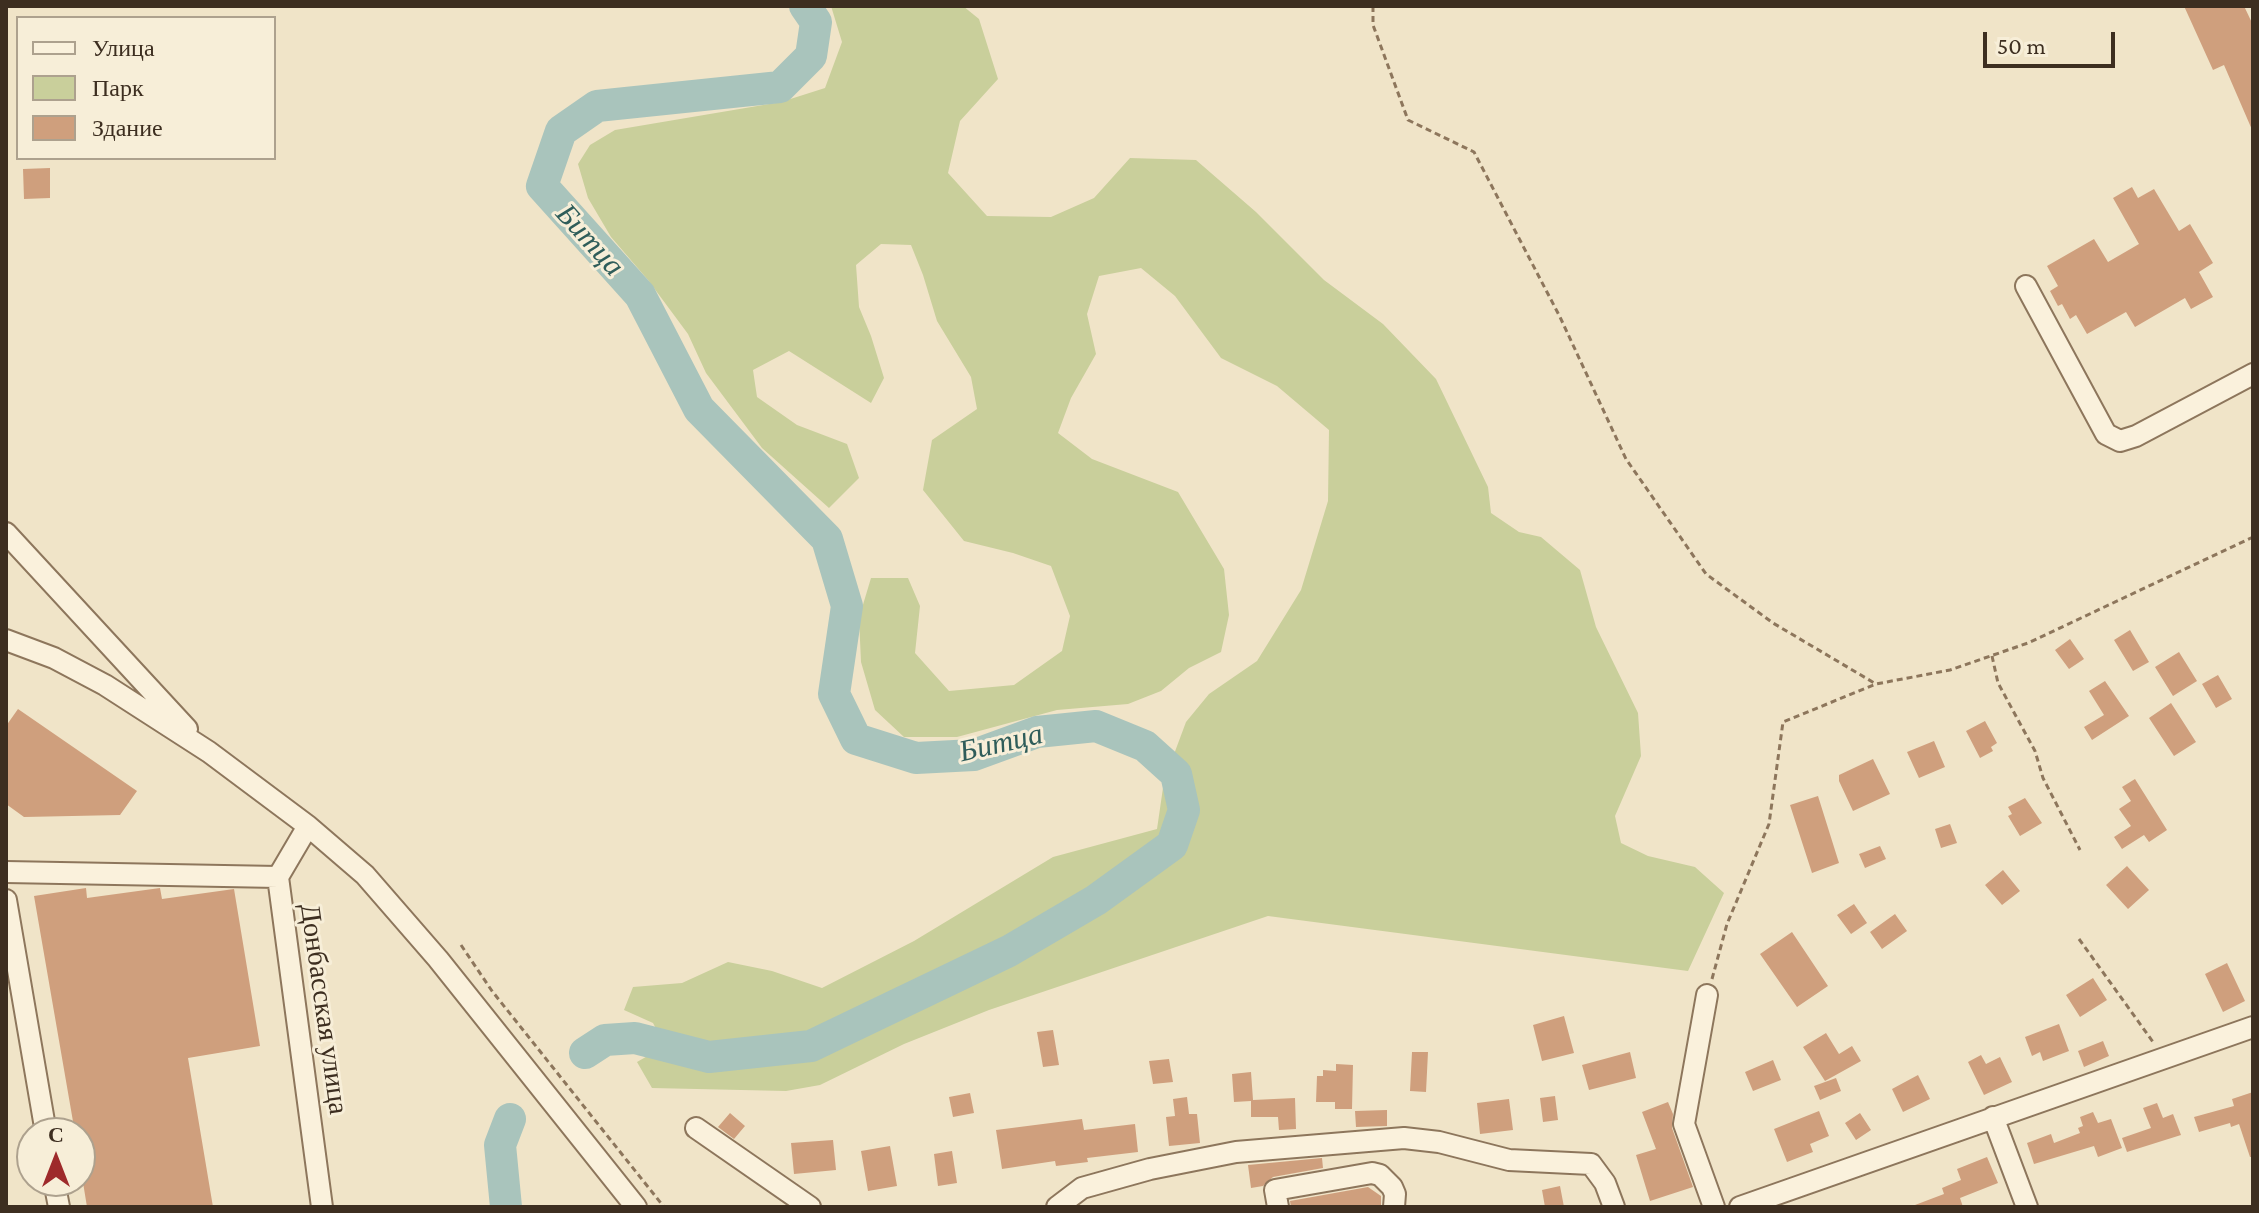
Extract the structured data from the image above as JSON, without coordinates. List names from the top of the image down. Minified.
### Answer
{"streets":{"street":["Донбасская улица"]},"water":["Битца"],"legend":["Улица","Парк","Здание"],"scale_bar":"50 m","north":"top"}
